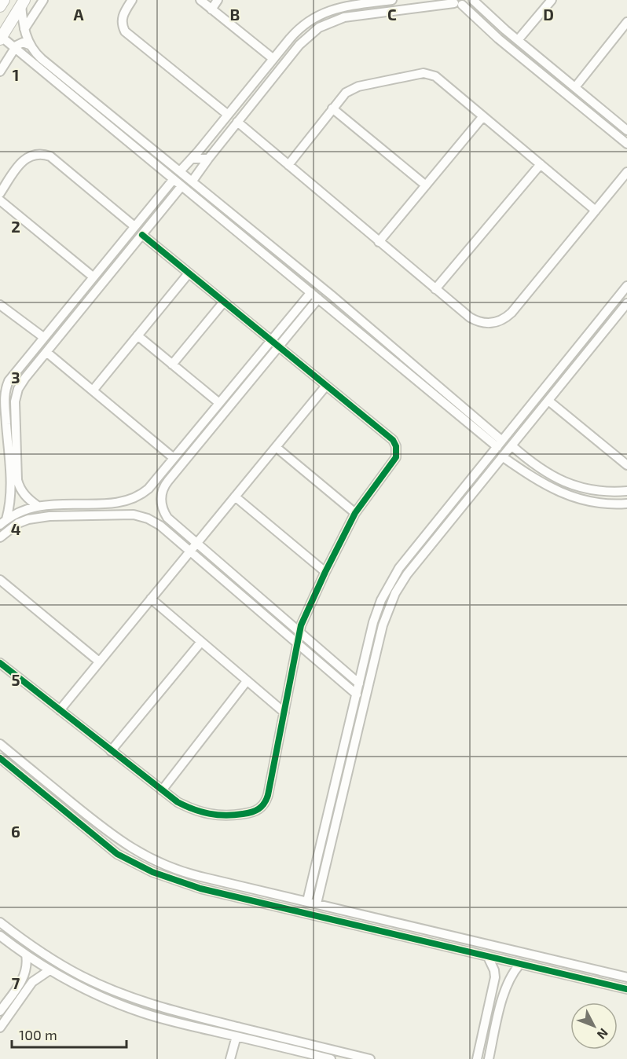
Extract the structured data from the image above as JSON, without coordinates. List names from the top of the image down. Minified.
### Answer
{"scale_bar":"100 m","north":"bottom right","grid":{"columns":["A","B","C","D"],"rows":["1","2","3","4","5","6","7"]}}
